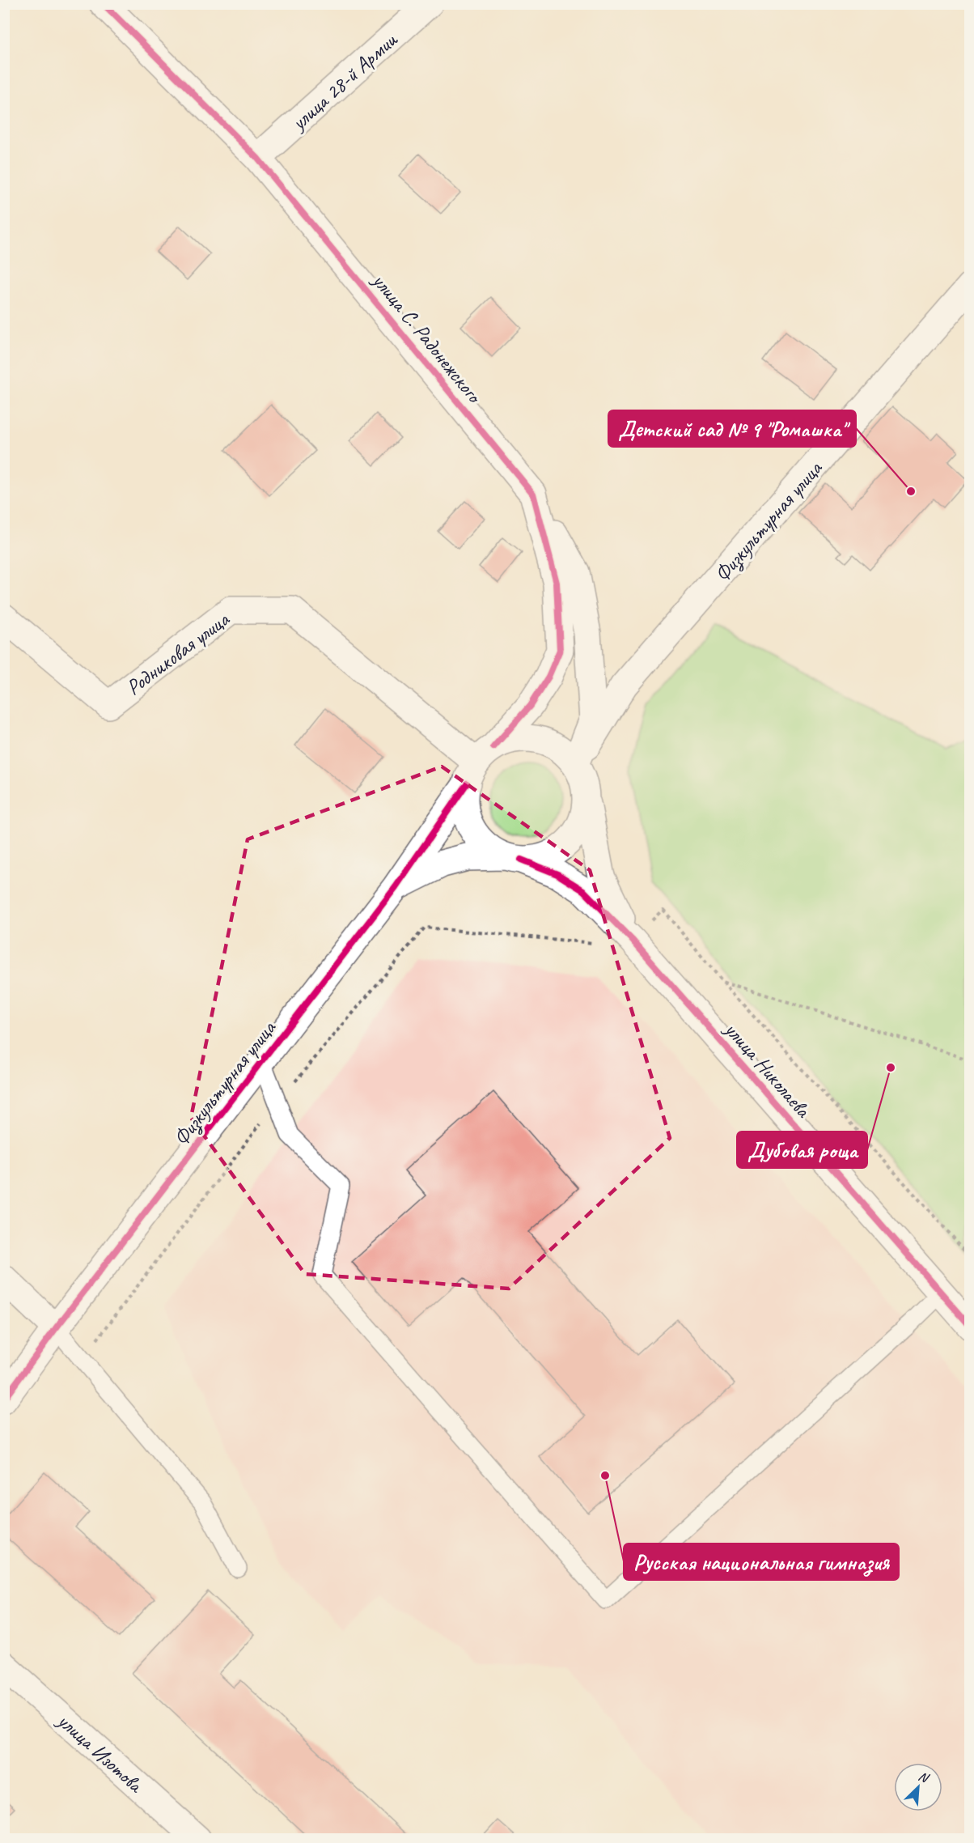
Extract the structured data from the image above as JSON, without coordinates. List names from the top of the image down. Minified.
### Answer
{"streets":{"street":["улица 28-й Армии","улица С. Радонежского","Физкультурная улица","Родниковая улица","улица Николаева","улица Изотова"]},"crossings":[["улица 28-й Армии","улица С. Радонежского"],["улица С. Радонежского","Физкультурная улица"],["улица С. Радонежского","Родниковая улица"],["улица С. Радонежского","улица Николаева"],["Физкультурная улица","Родниковая улица"],["Физкультурная улица","улица Николаева"],["Родниковая улица","улица Николаева"]],"places":["Детский сад № 9 \"Ромашка\"","Дубовая роща","Русская национальная гимназия"],"north":"top right"}
